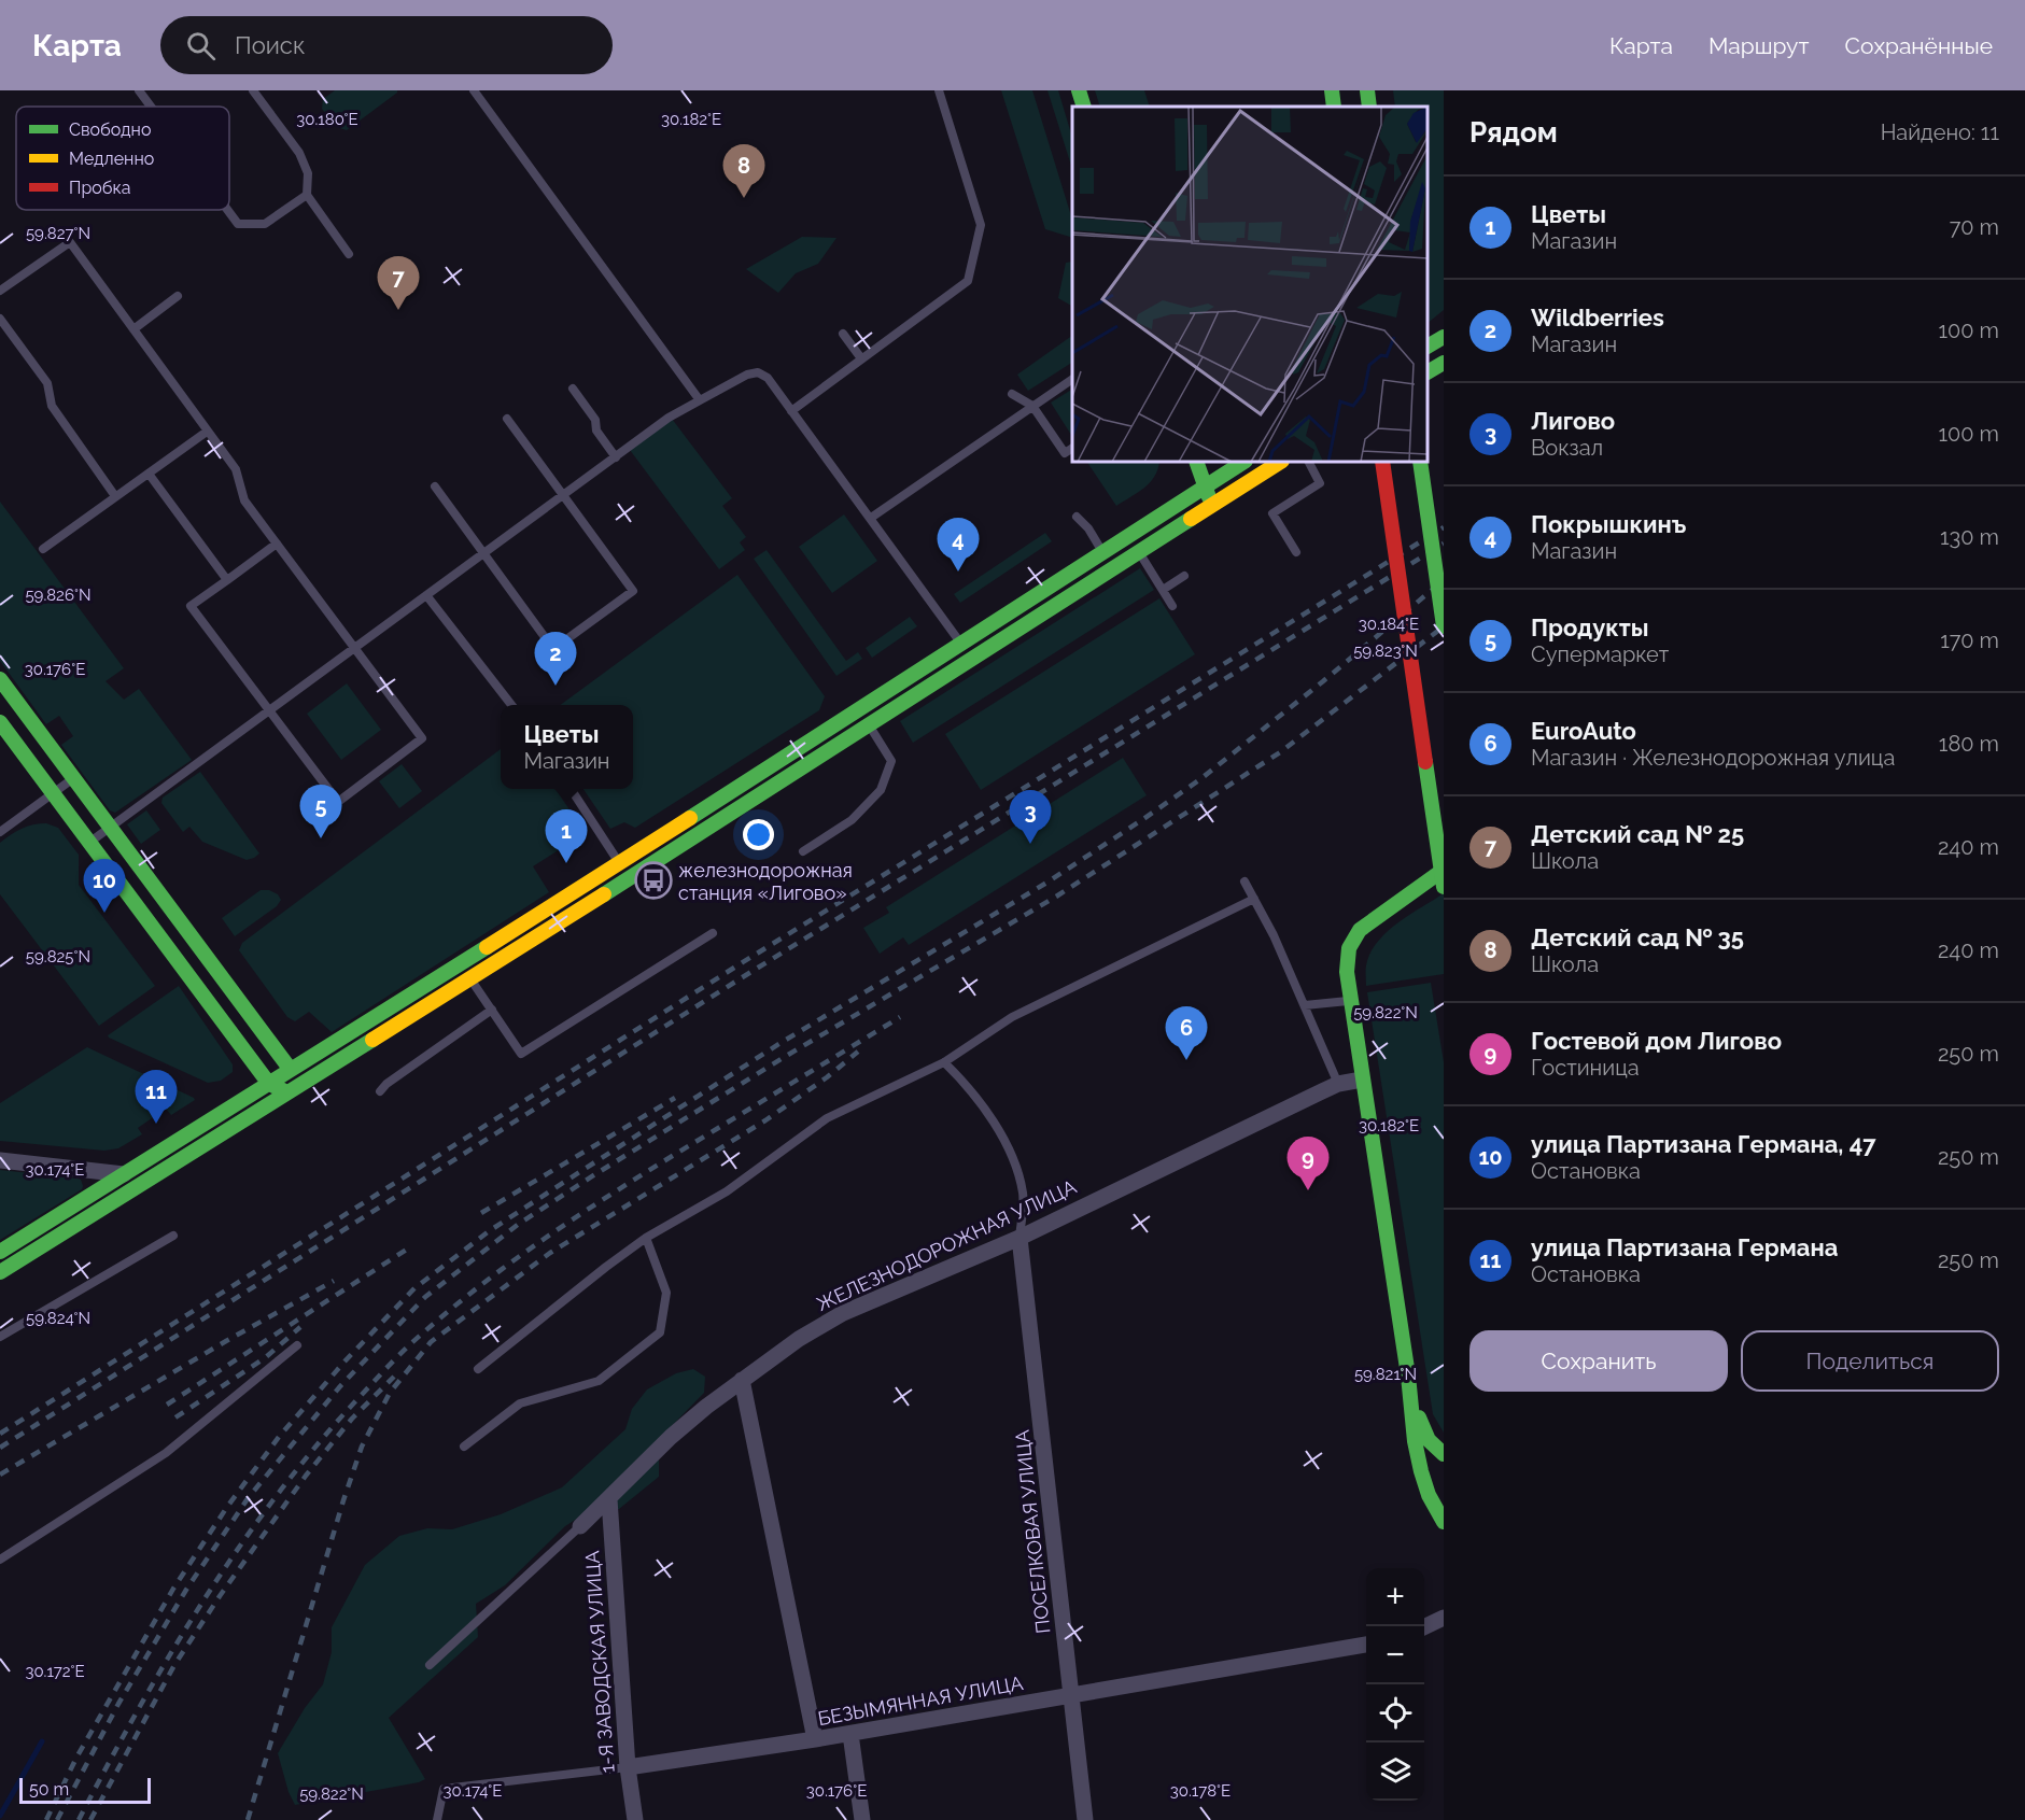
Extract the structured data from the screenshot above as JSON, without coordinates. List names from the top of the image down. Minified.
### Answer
{"streets":{"street":["ЖЕЛЕЗНОДОРОЖНАЯ УЛИЦА","ПОСЕЛКОВАЯ УЛИЦА","1-Я ЗАВОДСКАЯ УЛИЦА","БЕЗЫМЯННАЯ УЛИЦА"]},"crossings":[["ЖЕЛЕЗНОДОРОЖНАЯ УЛИЦА","ПОСЕЛКОВАЯ УЛИЦА"],["ЖЕЛЕЗНОДОРОЖНАЯ УЛИЦА","1-Я ЗАВОДСКАЯ УЛИЦА"],["ПОСЕЛКОВАЯ УЛИЦА","БЕЗЫМЯННАЯ УЛИЦА"],["1-Я ЗАВОДСКАЯ УЛИЦА","БЕЗЫМЯННАЯ УЛИЦА"]],"places":{"bus stop":["железнодорожная станция «Лигово»"]},"legend":["Свободно","Медленно","Пробка"],"scale_bar":"50 m","page":{"header":"Карта","search":"Поиск","nav":["Карта","Маршрут","Сохранённые"],"heading":["Рядом","Найдено: 11"],"pins":["8","7","4","2","5","3","1","10","6","11","9"],"list":[{"mark":"1","name":"Цветы","note":"Магазин","value":"70 m"},{"mark":"2","name":"Wildberries","note":"Магазин","value":"100 m"},{"mark":"3","name":"Лигово","note":"Вокзал","value":"100 m"},{"mark":"4","name":"Покрышкинъ","note":"Магазин","value":"130 m"},{"mark":"5","name":"Продукты","note":"Супермаркет","value":"170 m"},{"mark":"6","name":"EuroAuto","note":"Магазин · Железнодорожная улица","value":"180 m"},{"mark":"7","name":"Детский сад № 25","note":"Школа","value":"240 m"},{"mark":"8","name":"Детский сад № 35","note":"Школа","value":"240 m"},{"mark":"9","name":"Гостевой дом Лигово","note":"Гостиница","value":"250 m"},{"mark":"10","name":"улица Партизана Германа, 47","note":"Остановка","value":"250 m"},{"mark":"11","name":"улица Партизана Германа","note":"Остановка","value":"250 m"}],"popup":["Цветы","Магазин"],"buttons":["Сохранить","Поделиться"],"map_buttons":["+","−"],"scale":"50 m"},"coordinates":["30.180°E","30.182°E","59.827°N","59.826°N","30.184°E","59.823°N","30.176°E","59.825°N","59.822°N","30.174°E","59.824°N","59.821°N","30.172°E","30.178°E"]}
